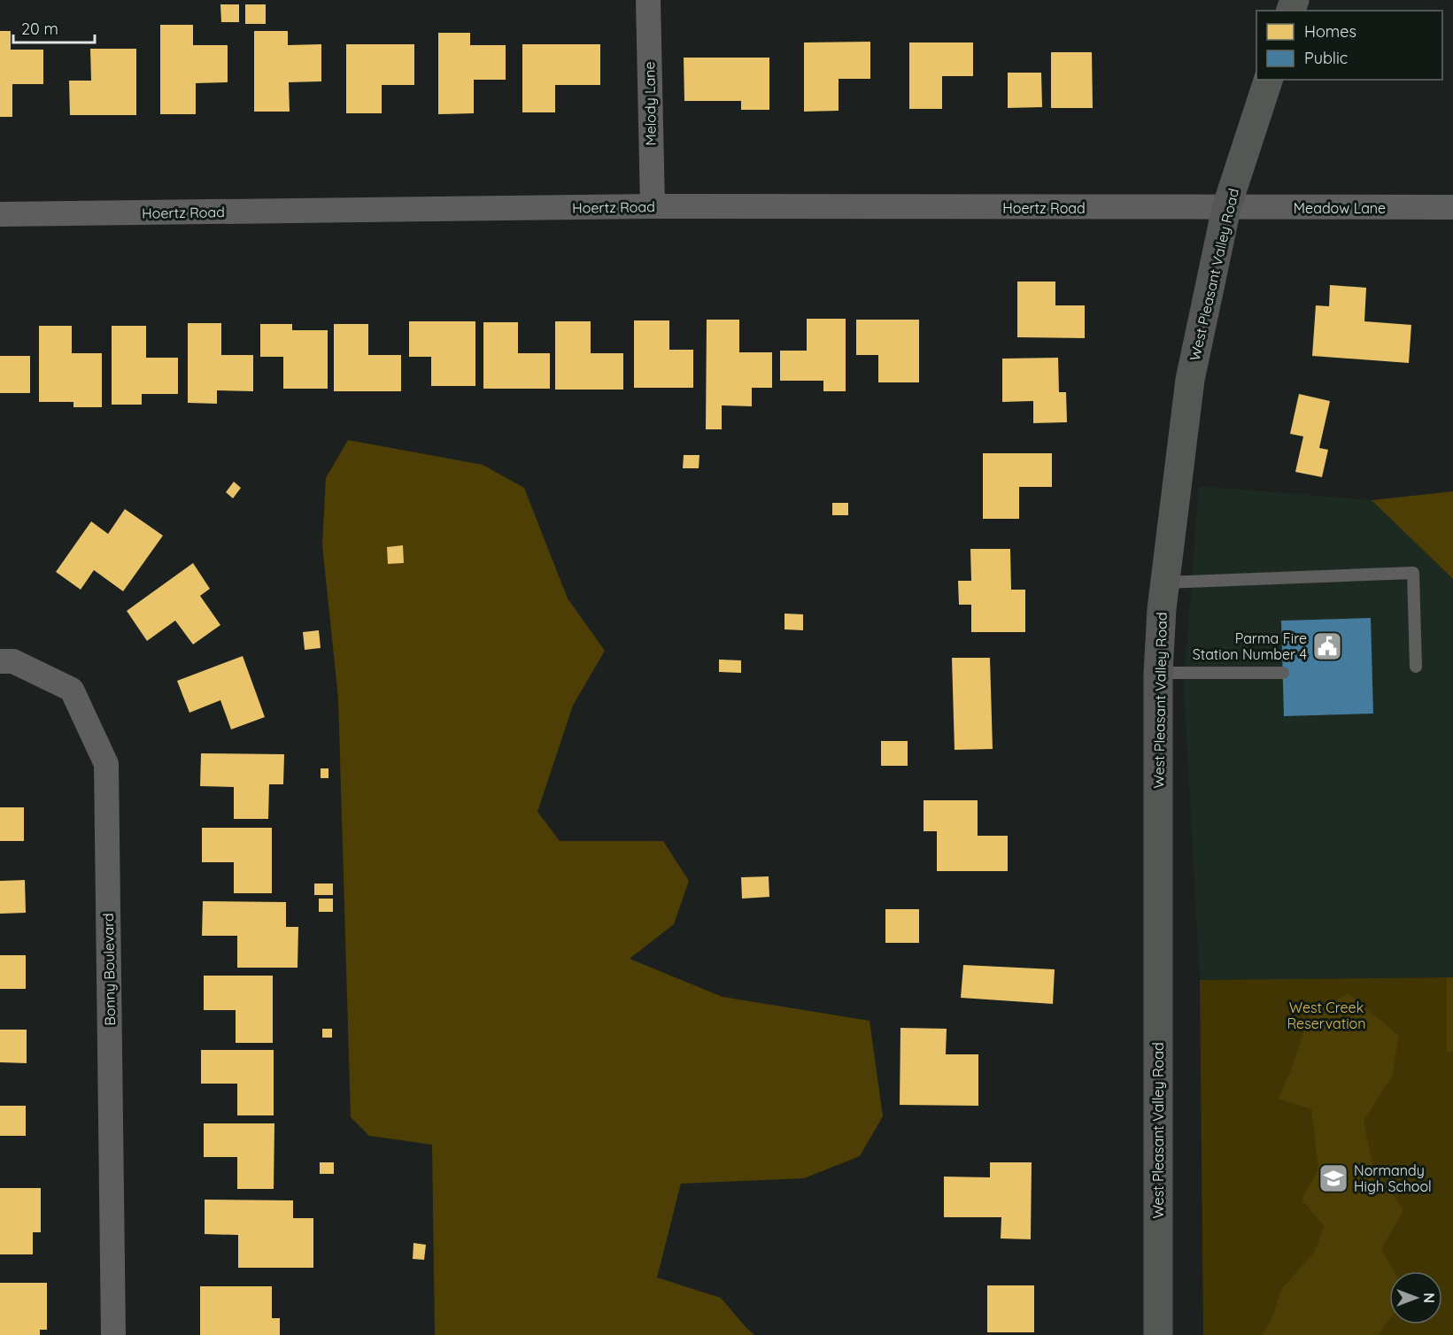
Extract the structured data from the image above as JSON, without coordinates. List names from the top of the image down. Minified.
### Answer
{"streets":{"main road":["West Pleasant Valley Road"],"street":["Melody Lane","Hoertz Road","Meadow Lane","Bonny Boulevard"]},"crossings":[["Melody Lane","Hoertz Road"],["Hoertz Road","Meadow Lane"],["Hoertz Road","West Pleasant Valley Road"],["Meadow Lane","West Pleasant Valley Road"]],"parks":["West Creek Reservation"],"places":{"public building":["Parma Fire Station Number 4"],"school or university":["Normandy High School"]},"legend":["Homes","Public"],"scale_bar":"20 m","north":"right"}
